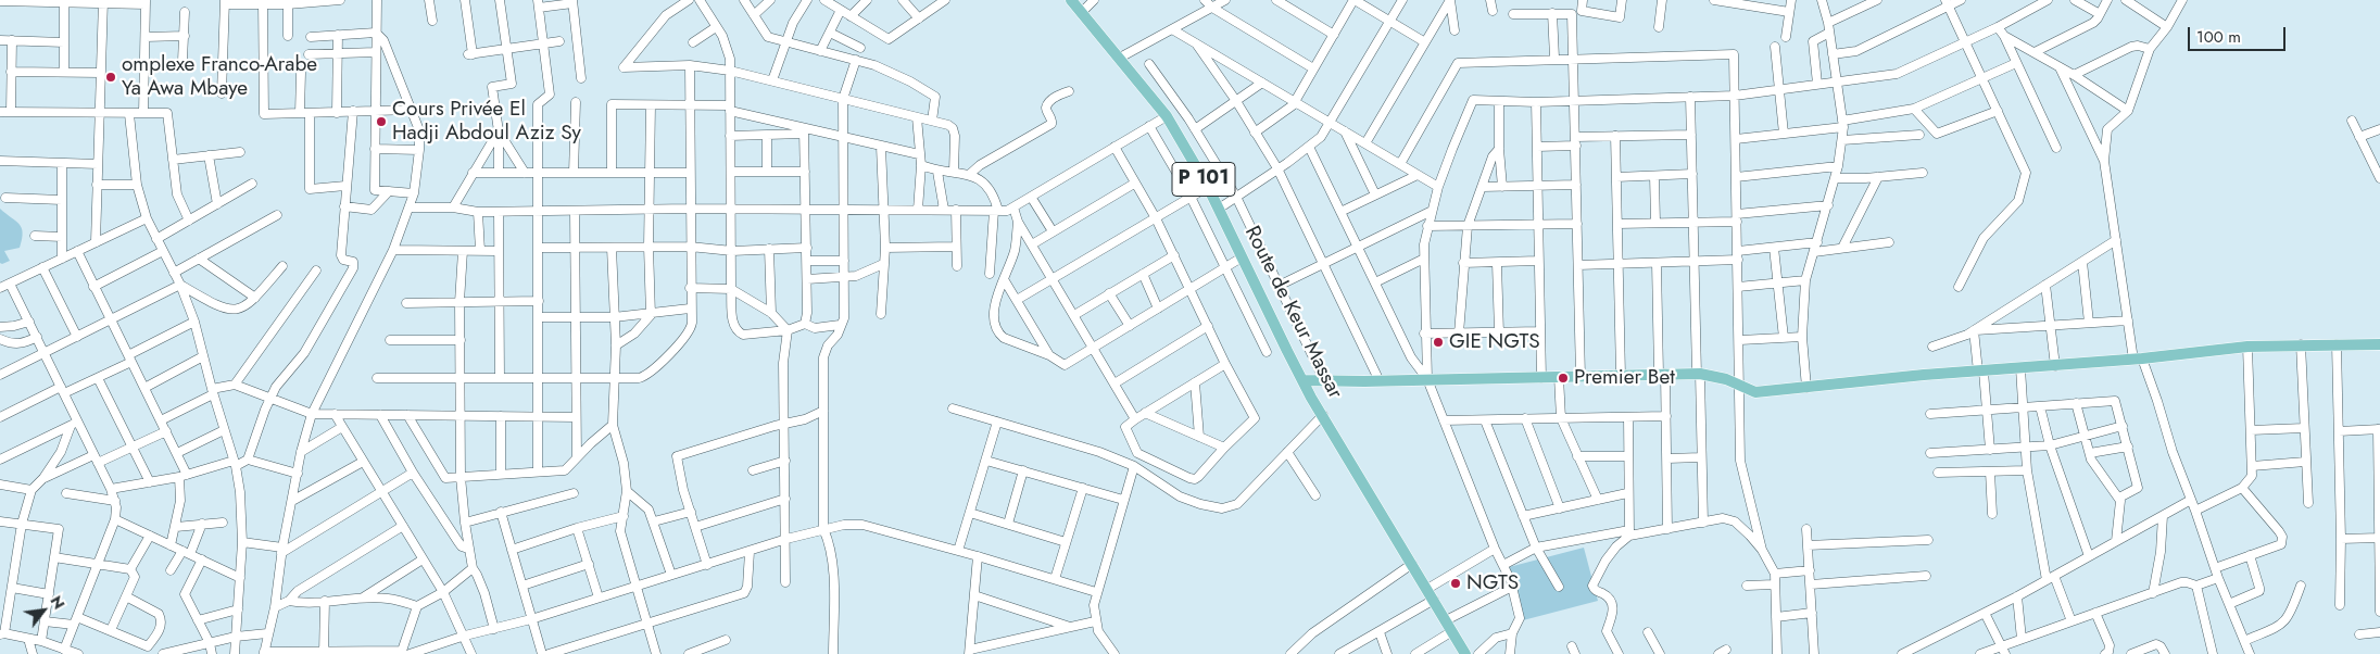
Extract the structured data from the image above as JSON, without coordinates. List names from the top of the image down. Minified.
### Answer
{"streets":{"main road":["P 101","Route de Keur Massar"]},"places":["omplexe Franco-Arabe Ya Awa Mbaye","Cours Privée El Hadji Abdoul Aziz Sy","GIE NGTS","Premier Bet","NGTS"],"scale_bar":"100 m","north":"top right"}
